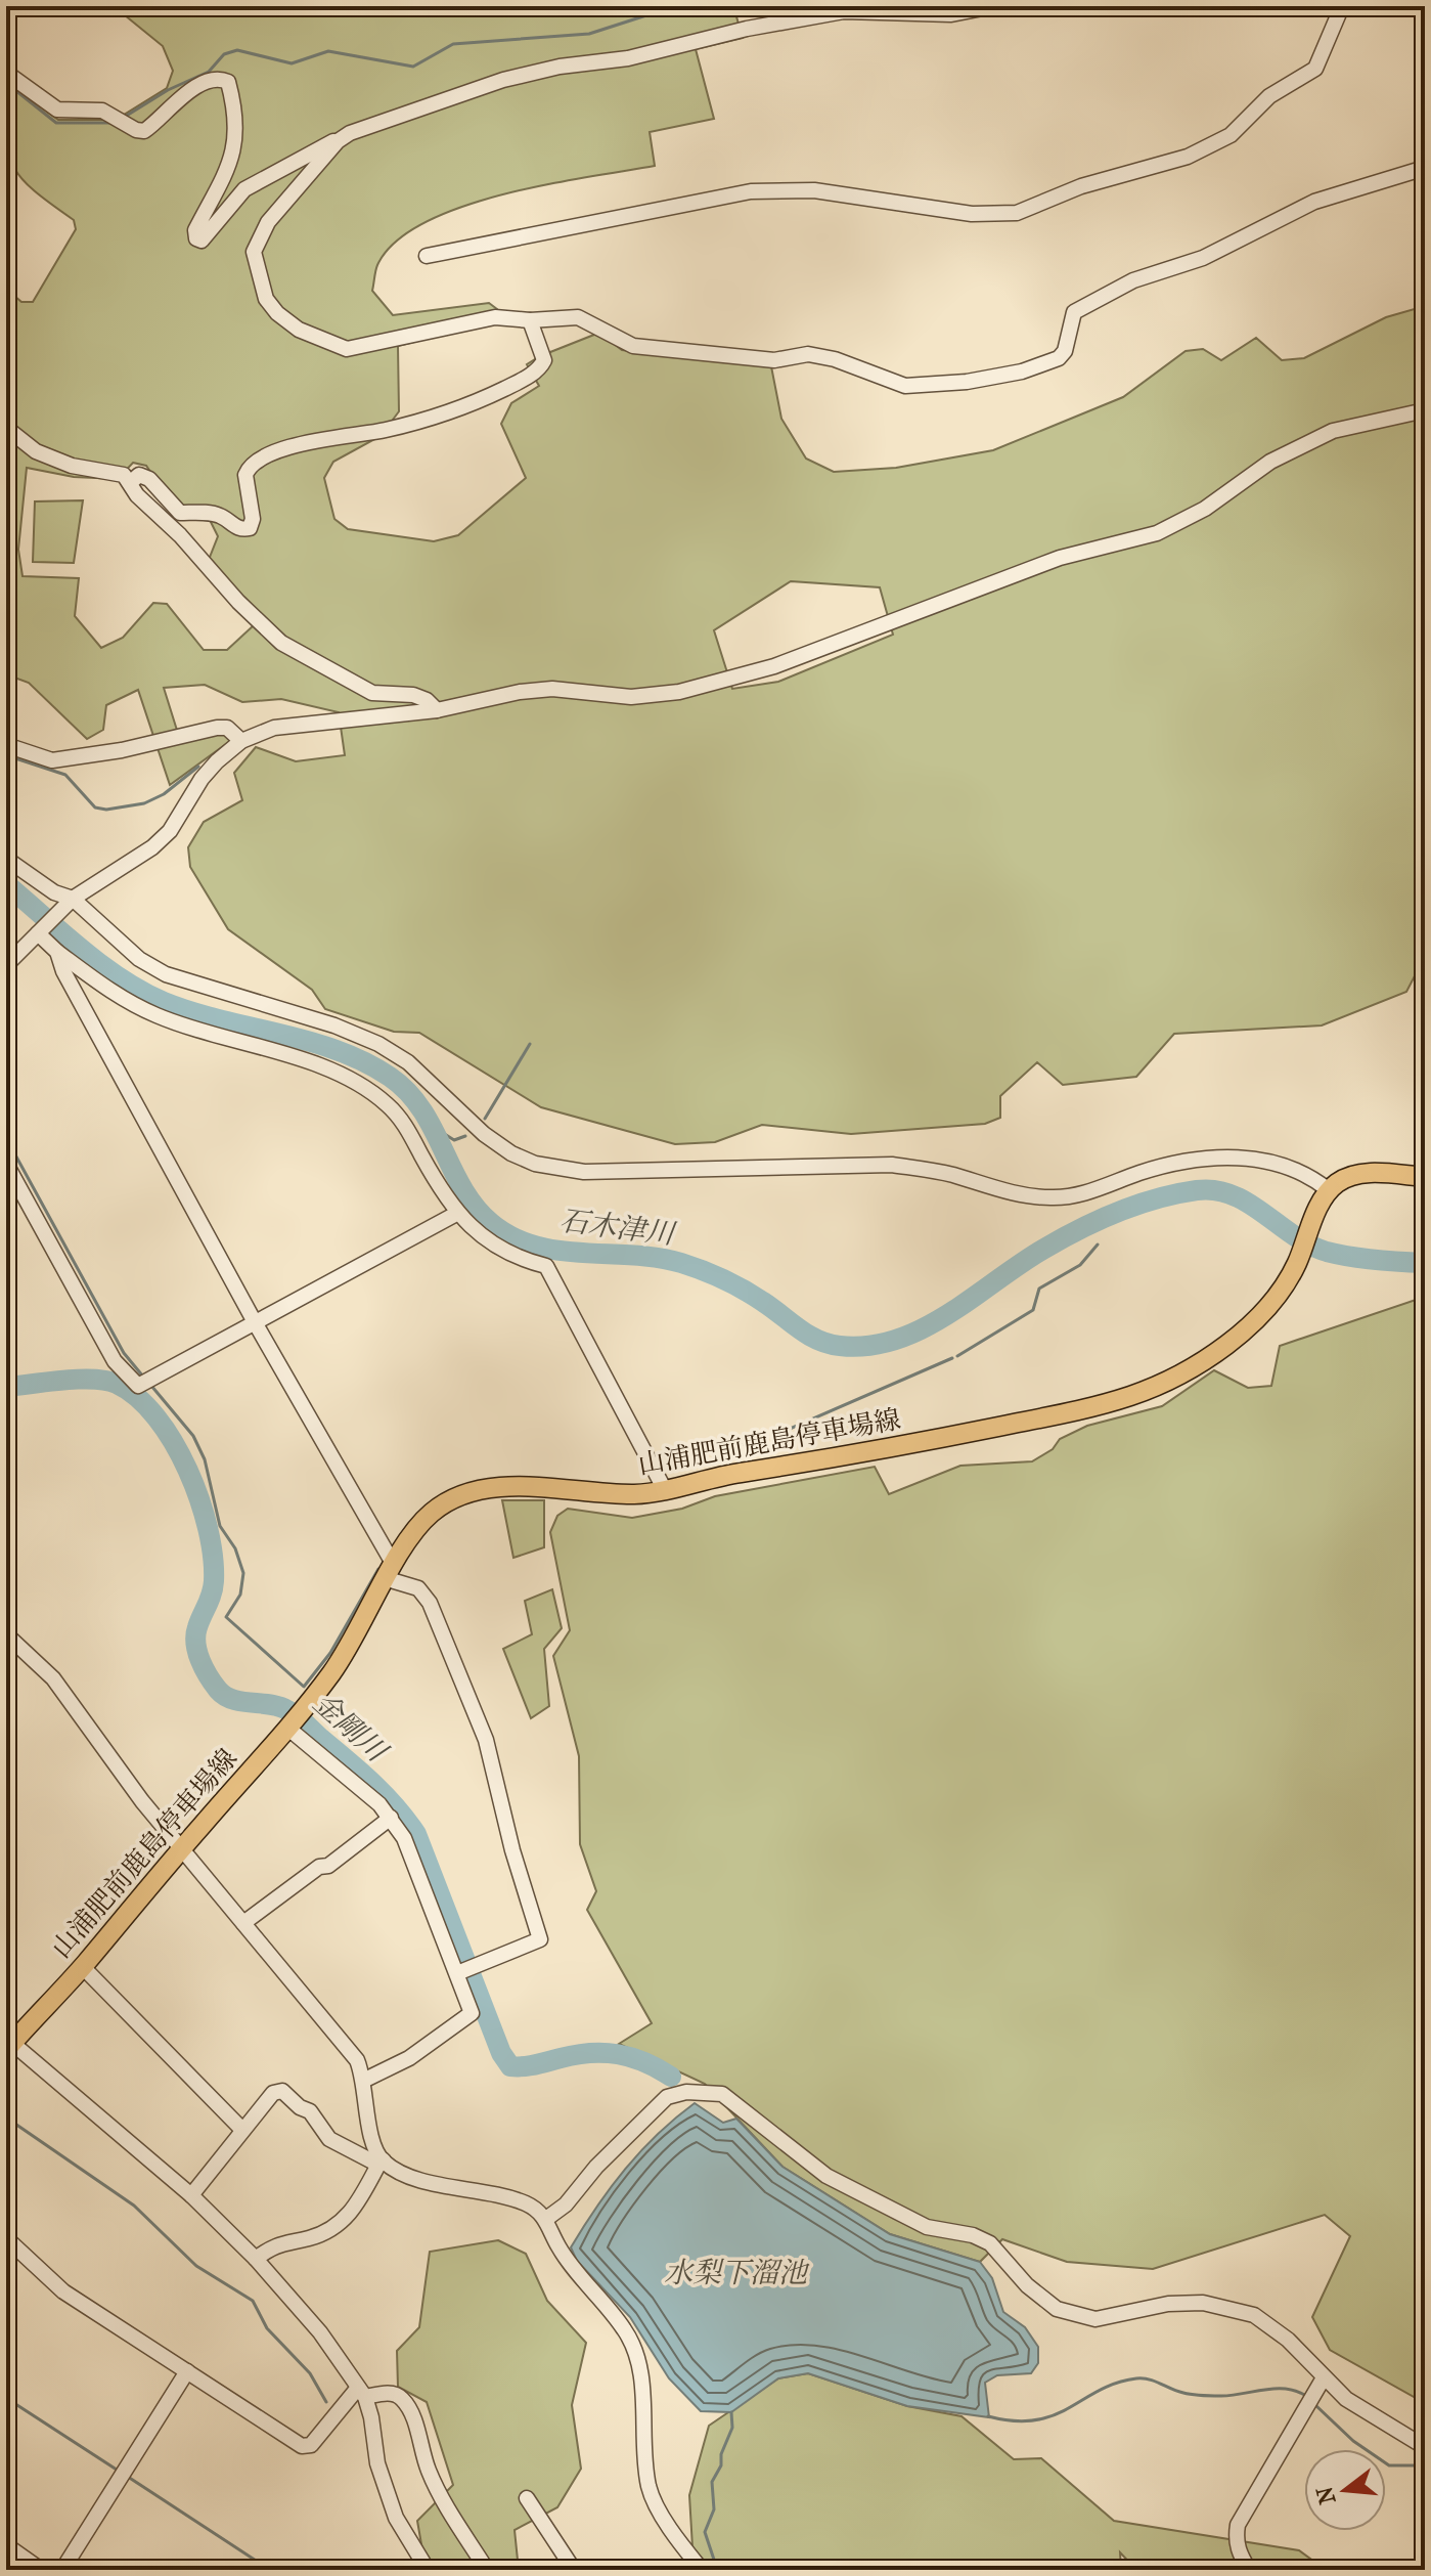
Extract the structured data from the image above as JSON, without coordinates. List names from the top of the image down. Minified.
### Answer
{"streets":{"main road":["山浦肥前鹿島停車場線"]},"water":["石木津川","金剛川","水梨下溜池"],"north":"left"}
